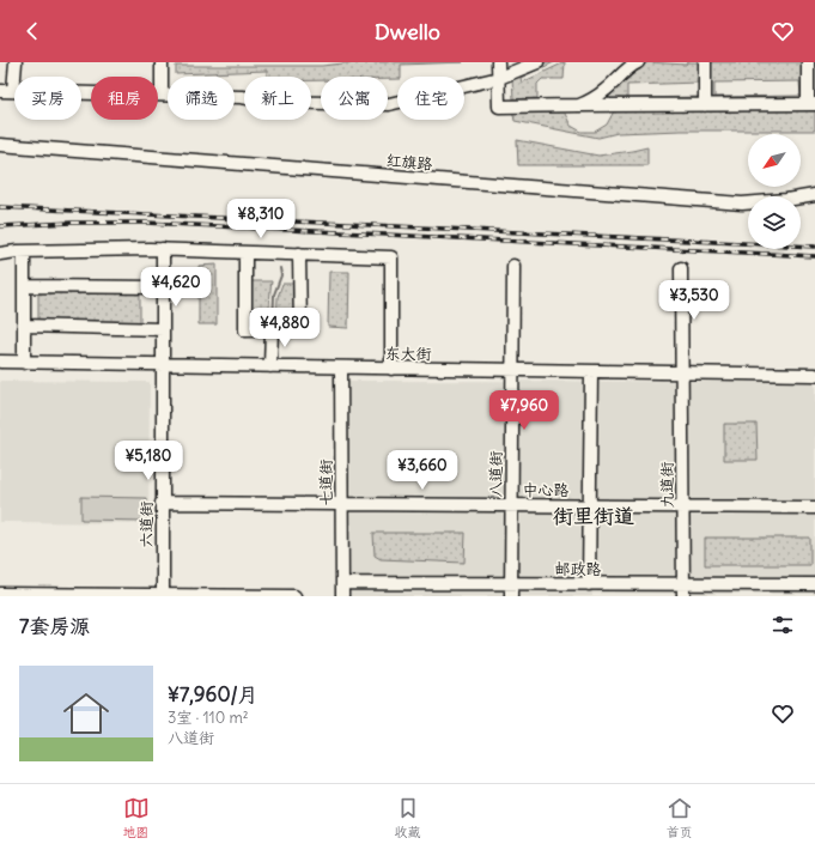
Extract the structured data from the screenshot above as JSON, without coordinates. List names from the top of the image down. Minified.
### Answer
{"streets":{"street":["红旗路","东大街","八道街","七道街","九道街","中心路","六道街","邮政路"]},"crossings":[["东大街","八道街"],["东大街","七道街"],["东大街","九道街"],["东大街","六道街"],["八道街","中心路"],["八道街","邮政路"],["七道街","中心路"],["七道街","邮政路"],["九道街","中心路"],["九道街","邮政路"],["中心路","六道街"]],"districts":["街里街道"],"north":"bottom left","page":{"header":"Dwello","chip":["买房","租房","筛选","新上","公寓","住宅"],"price":["¥8,310","¥4,620","¥3,530","¥4,880","¥7,960","¥5,180","¥3,660"],"heading":"7套房源","list":[{"name":"¥7,960/月","note":"3室 · 110 m² · 八道街"}],"tabs":["地图","收藏","首页"]}}
